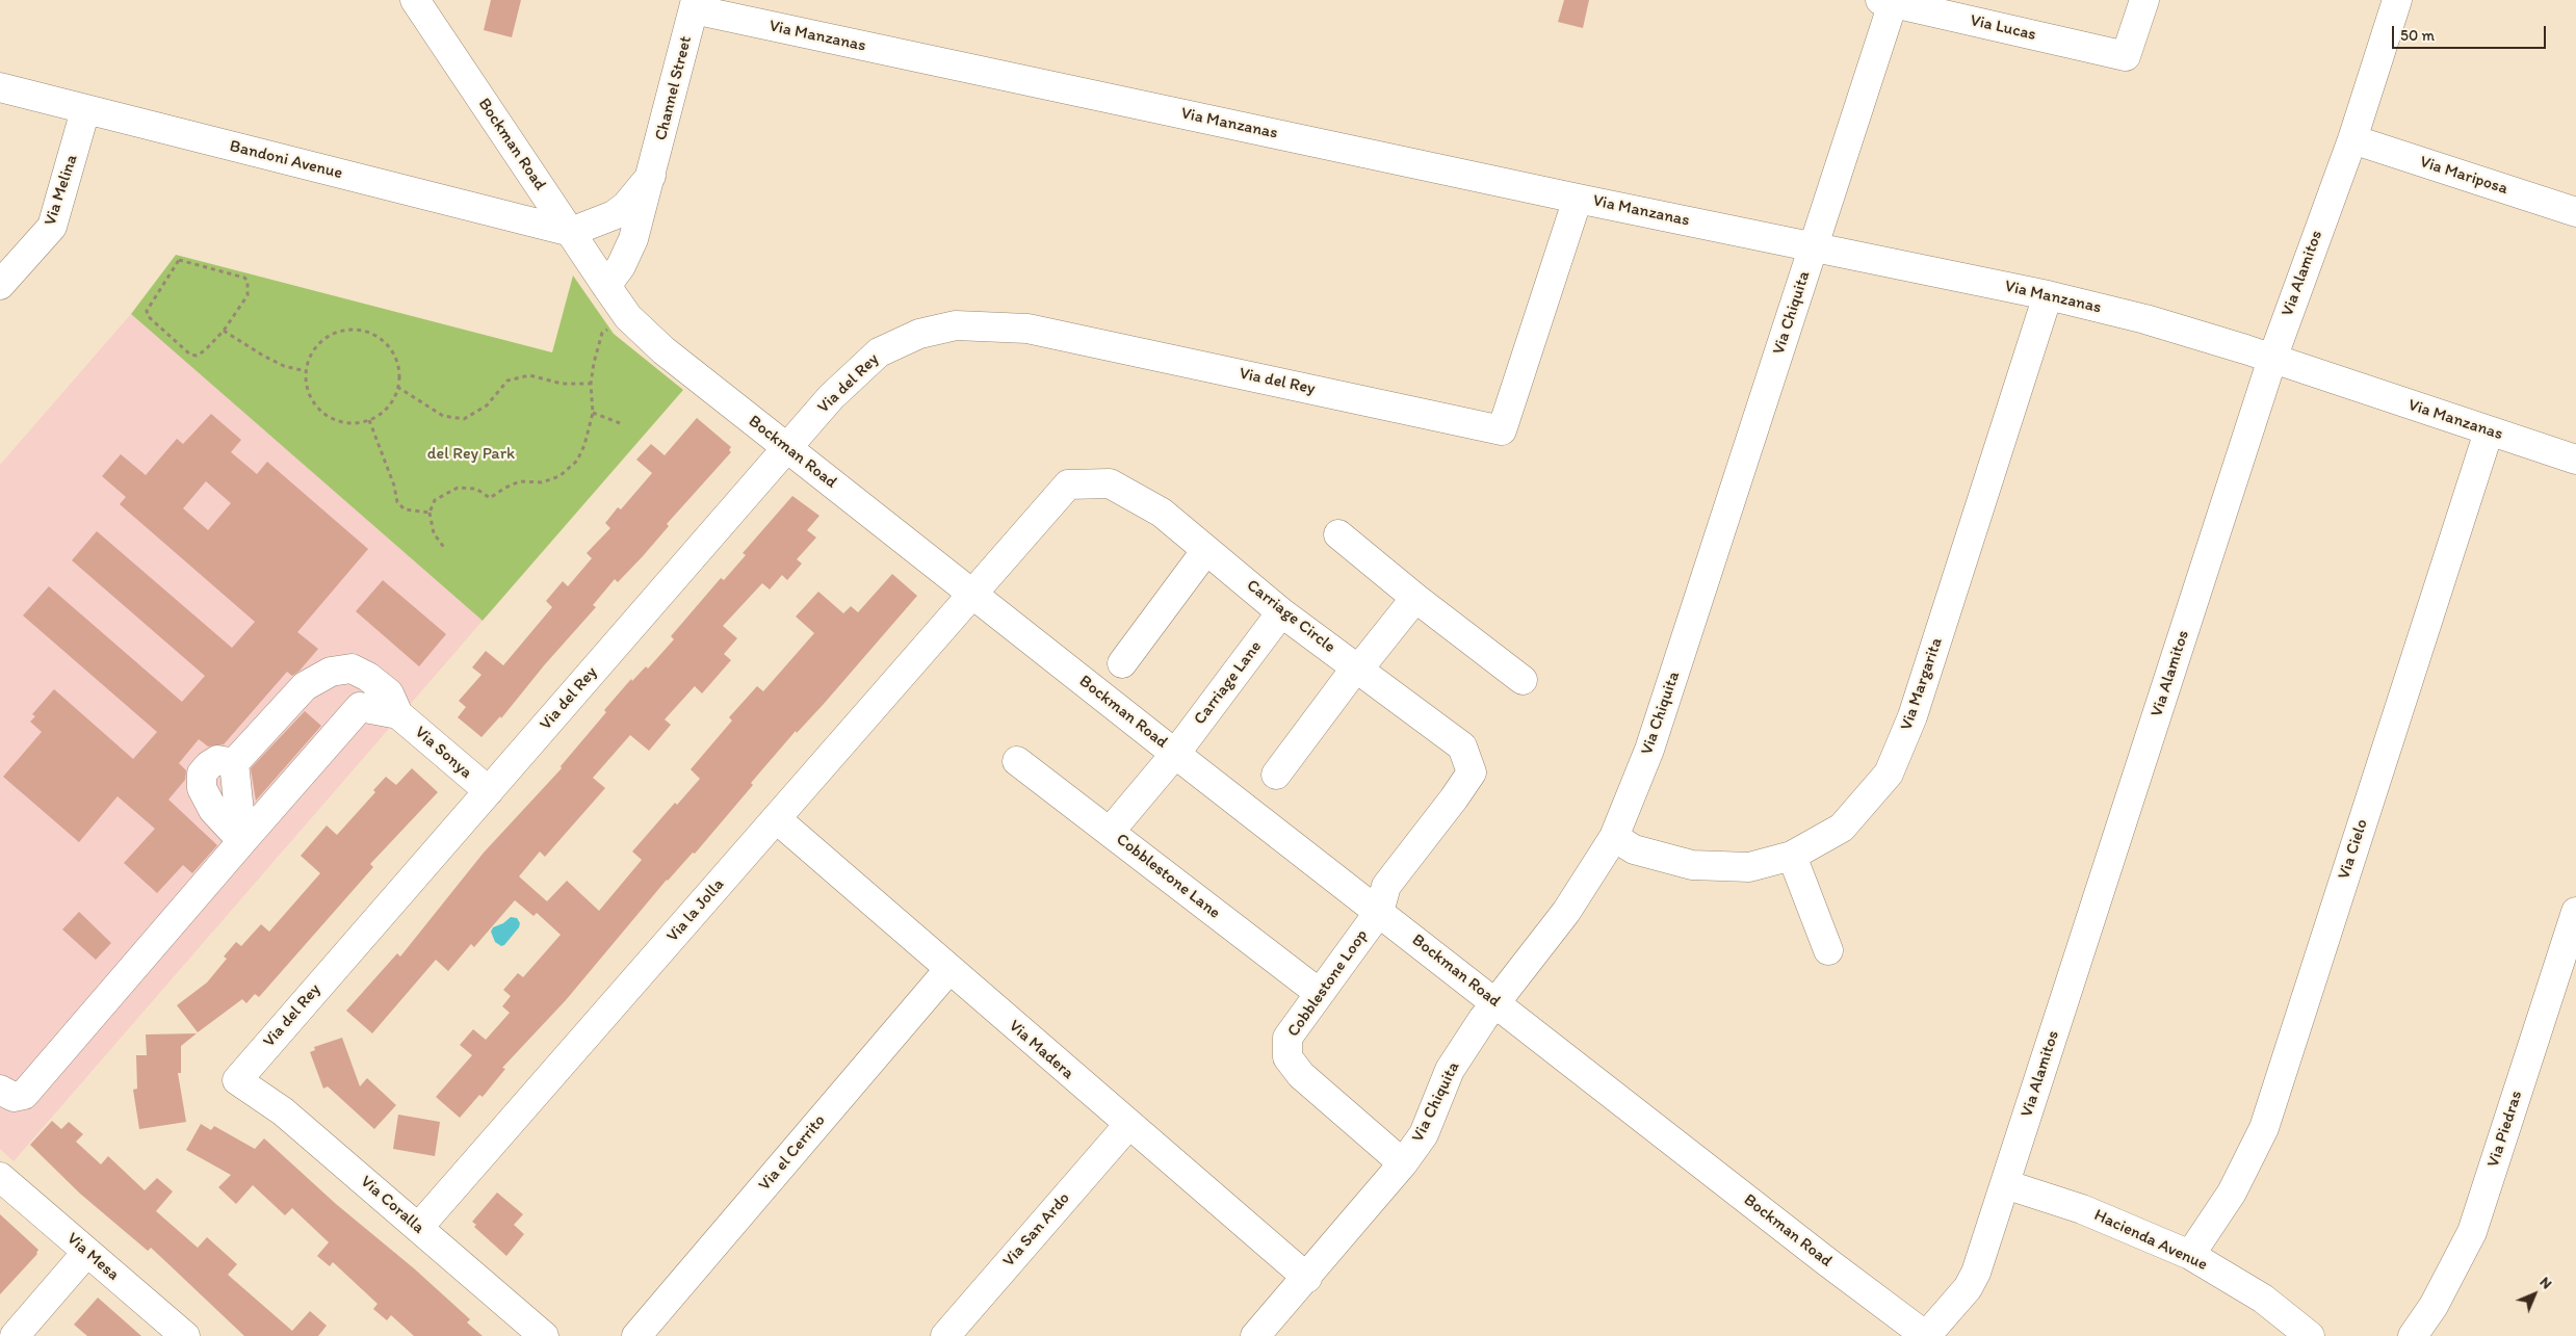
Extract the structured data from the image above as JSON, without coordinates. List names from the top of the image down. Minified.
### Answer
{"streets":{"street":["Via Lucas","Via Manzanas","Channel Street","Bockman Road","Bandoni Avenue","Via Mariposa","Via Melina","Via Alamitos","Via Chiquita","Via del Rey","Carriage Circle","Carriage Lane","Via Margarita","Via Sonya","Via Cielo","Cobblestone Lane","Via la Jolla","Cobblestone Loop","Via Madera","Via Piedras","Via el Cerrito","Via Coralla","Via San Ardo","Hacienda Avenue","Via Mesa"]},"crossings":[["Via Lucas","Via Chiquita"],["Via Manzanas","Channel Street"],["Via Manzanas","Via Alamitos"],["Via Manzanas","Via Chiquita"],["Via Manzanas","Via del Rey"],["Via Manzanas","Via Margarita"],["Via Manzanas","Via Cielo"],["Channel Street","Bockman Road"],["Channel Street","Bandoni Avenue"],["Bockman Road","Bandoni Avenue"],["Bockman Road","Via Alamitos"],["Bockman Road","Via Chiquita"],["Bockman Road","Via del Rey"],["Bockman Road","Carriage Circle"],["Bockman Road","Carriage Lane"],["Bockman Road","Via la Jolla"],["Bockman Road","Cobblestone Loop"],["Bandoni Avenue","Via Melina"],["Via Mariposa","Via Alamitos"],["Via Alamitos","Hacienda Avenue"],["Via Chiquita","Via Margarita"],["Via Chiquita","Cobblestone Loop"],["Via Chiquita","Via Madera"],["Via del Rey","Via Sonya"],["Via del Rey","Via Coralla"],["Carriage Circle","Carriage Lane"],["Carriage Circle","Via la Jolla"],["Carriage Circle","Cobblestone Loop"],["Carriage Lane","Cobblestone Lane"],["Via Cielo","Hacienda Avenue"],["Cobblestone Lane","Cobblestone Loop"],["Via la Jolla","Via Madera"],["Via la Jolla","Via Coralla"],["Via Madera","Via el Cerrito"],["Via Madera","Via San Ardo"]],"parks":["del Rey Park"],"scale_bar":"50 m","north":"top right"}
